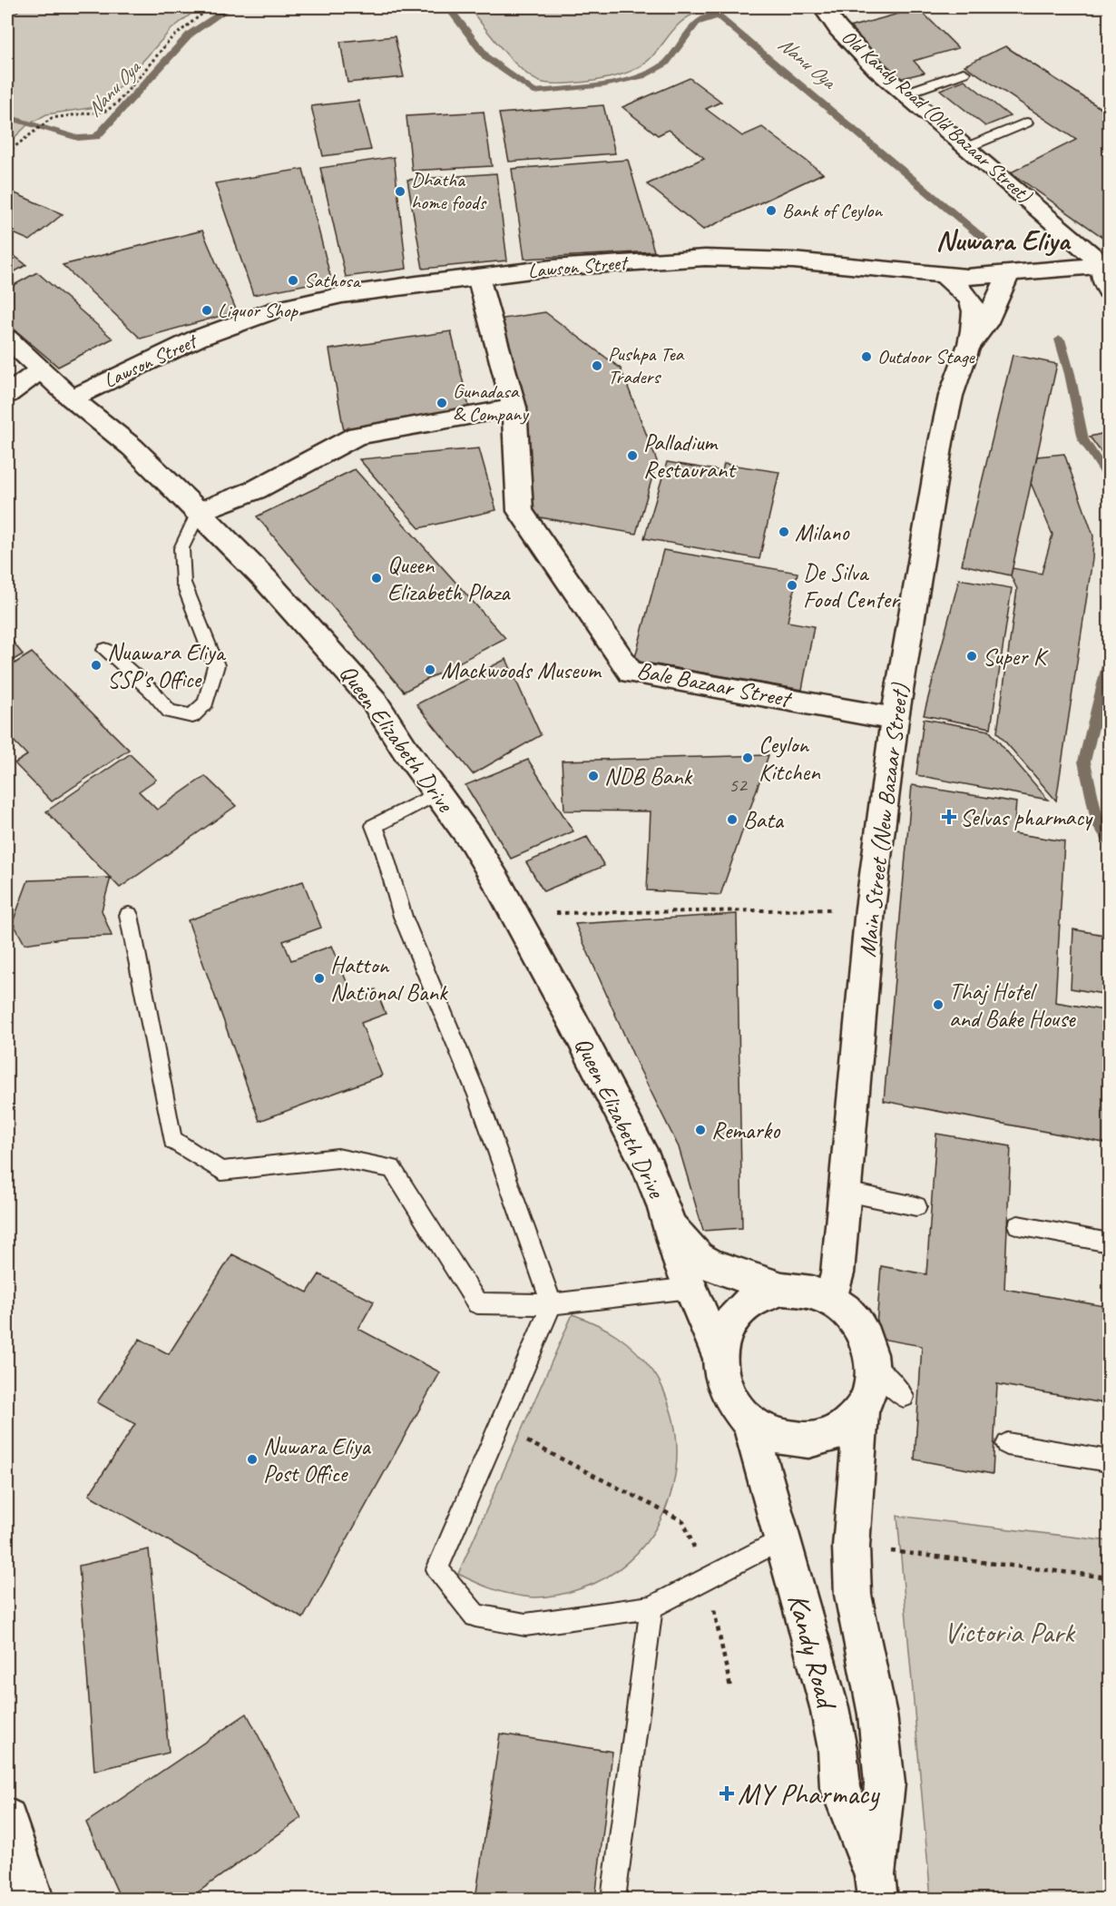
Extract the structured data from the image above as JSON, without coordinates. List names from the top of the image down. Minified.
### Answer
{"streets":{"main road":["Old Kandy Road (Old Bazaar Street)","Lawson Street","Bale Bazaar Street","Queen Elizabeth Drive","Main Street (New Bazaar Street)","Kandy Road"]},"crossings":[["Old Kandy Road (Old Bazaar Street)","Lawson Street"],["Lawson Street","Bale Bazaar Street"],["Lawson Street","Queen Elizabeth Drive"],["Lawson Street","Main Street (New Bazaar Street)"],["Bale Bazaar Street","Main Street (New Bazaar Street)"],["Queen Elizabeth Drive","Main Street (New Bazaar Street)"],["Queen Elizabeth Drive","Kandy Road"],["Main Street (New Bazaar Street)","Kandy Road"]],"districts":["Nuwara Eliya"],"water":["Nanu Oya"],"parks":["Victoria Park"],"places":{"other":["Dhatha home foods","Bank of Ceylon","Sathosa","Liquor Shop","Outdoor Stage","Pushpa Tea Traders","Gunadasa & Company","Palladium Restaurant","Milano","Queen Elizabeth Plaza","De Silva Food Center","Super K","Nuawara Eliya SSP's Office","Mackwoods Museum","Ceylon Kitchen","NDB Bank","Bata","Hatton National Bank","Thaj Hotel and Bake House","Remarko","Nuwara Eliya Post Office"],"health":["Selvas pharmacy","MY Pharmacy"]},"house_numbers":["52"]}
